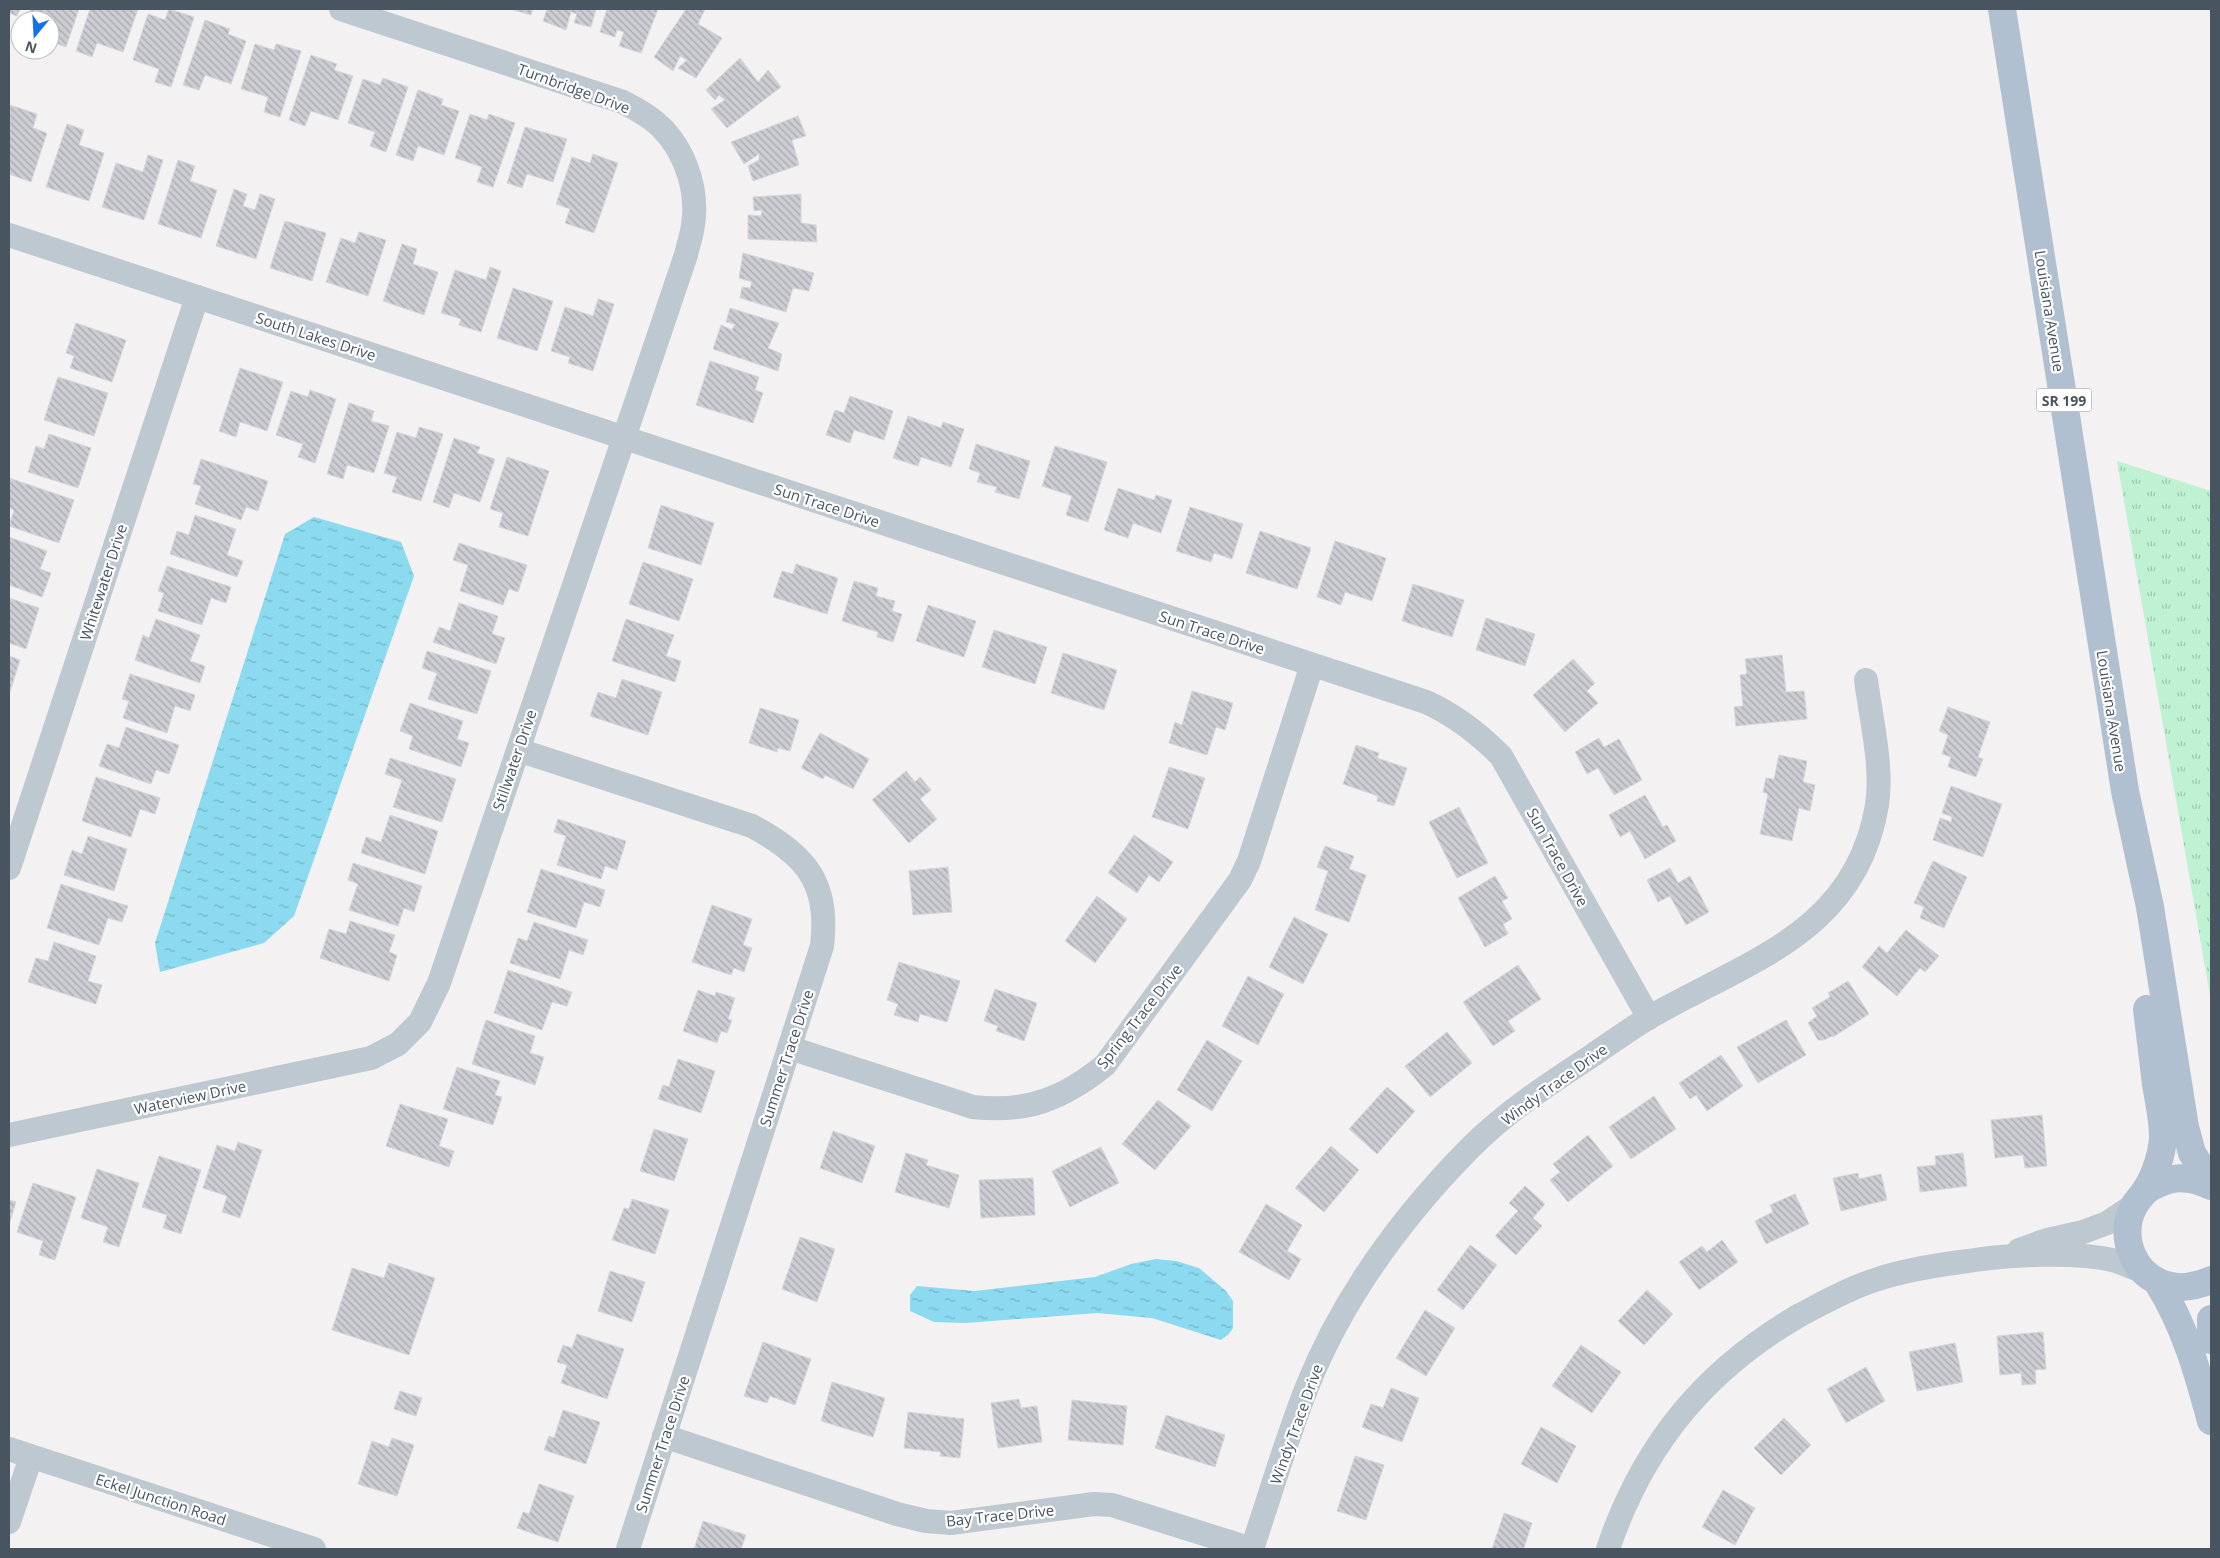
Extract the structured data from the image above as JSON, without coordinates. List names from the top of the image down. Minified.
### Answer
{"streets":{"main road":["Louisiana Avenue","SR 199"],"street":["Turnbridge Drive","South Lakes Drive","Sun Trace Drive","Whitewater Drive","Stillwater Drive","Spring Trace Drive","Summer Trace Drive","Windy Trace Drive","Waterview Drive","Eckel Junction Road","Bay Trace Drive"]},"crossings":[["Turnbridge Drive","South Lakes Drive"],["Turnbridge Drive","Sun Trace Drive"],["Turnbridge Drive","Stillwater Drive"],["South Lakes Drive","Sun Trace Drive"],["South Lakes Drive","Whitewater Drive"],["South Lakes Drive","Stillwater Drive"],["Sun Trace Drive","Stillwater Drive"],["Sun Trace Drive","Spring Trace Drive"],["Sun Trace Drive","Windy Trace Drive"],["Stillwater Drive","Summer Trace Drive"],["Stillwater Drive","Waterview Drive"],["Spring Trace Drive","Summer Trace Drive"],["Summer Trace Drive","Bay Trace Drive"],["Windy Trace Drive","Bay Trace Drive"]],"north":"bottom"}
